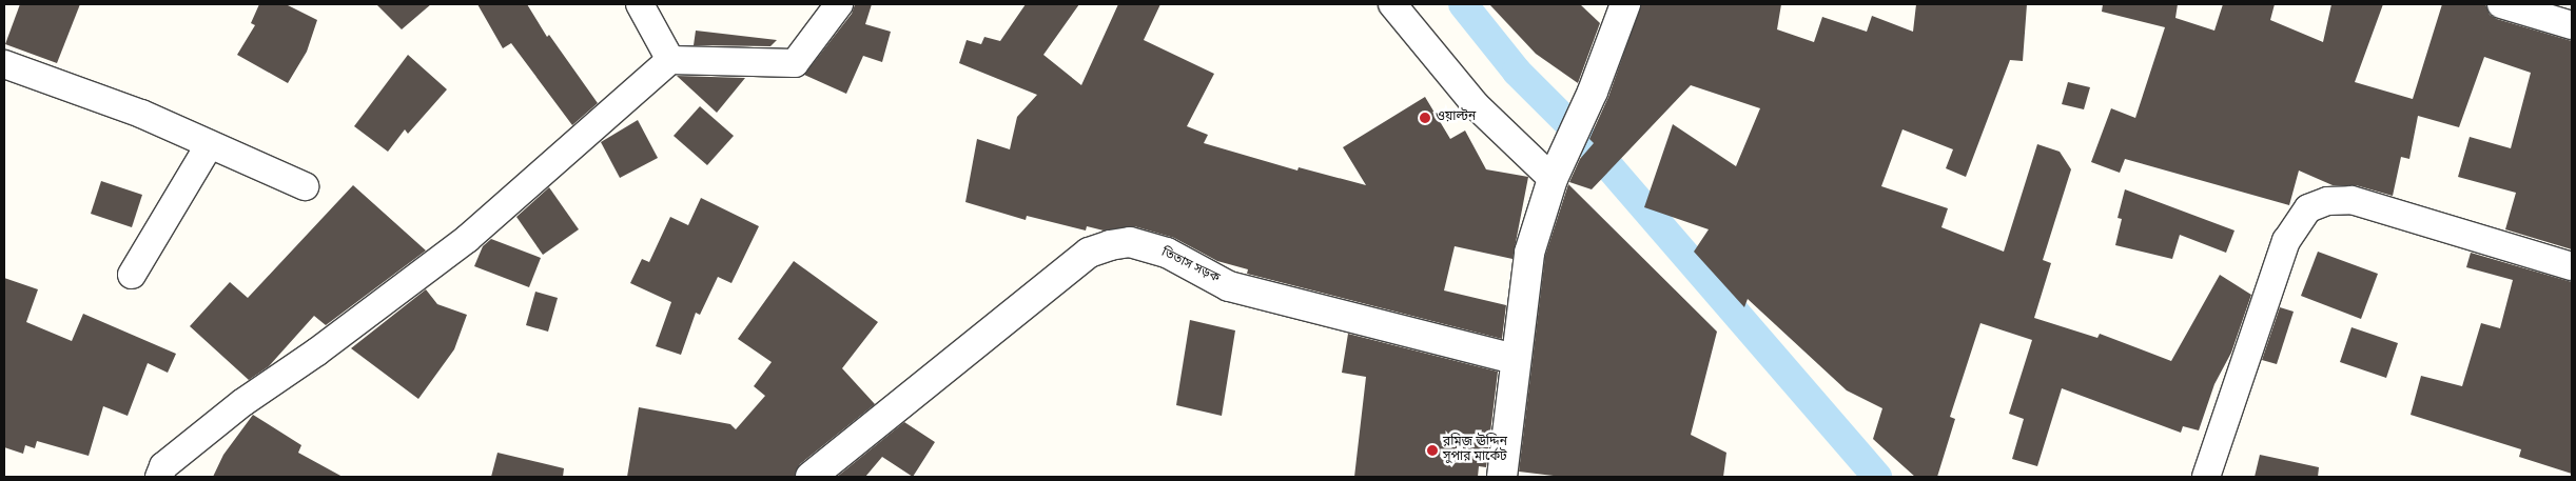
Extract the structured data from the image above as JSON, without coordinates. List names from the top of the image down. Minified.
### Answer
{"streets":{"street":["তিতাস সড়ক"]},"places":["ওয়াল্টন","রমিজ ঊদ্দিন সুপার মার্কেট"]}
